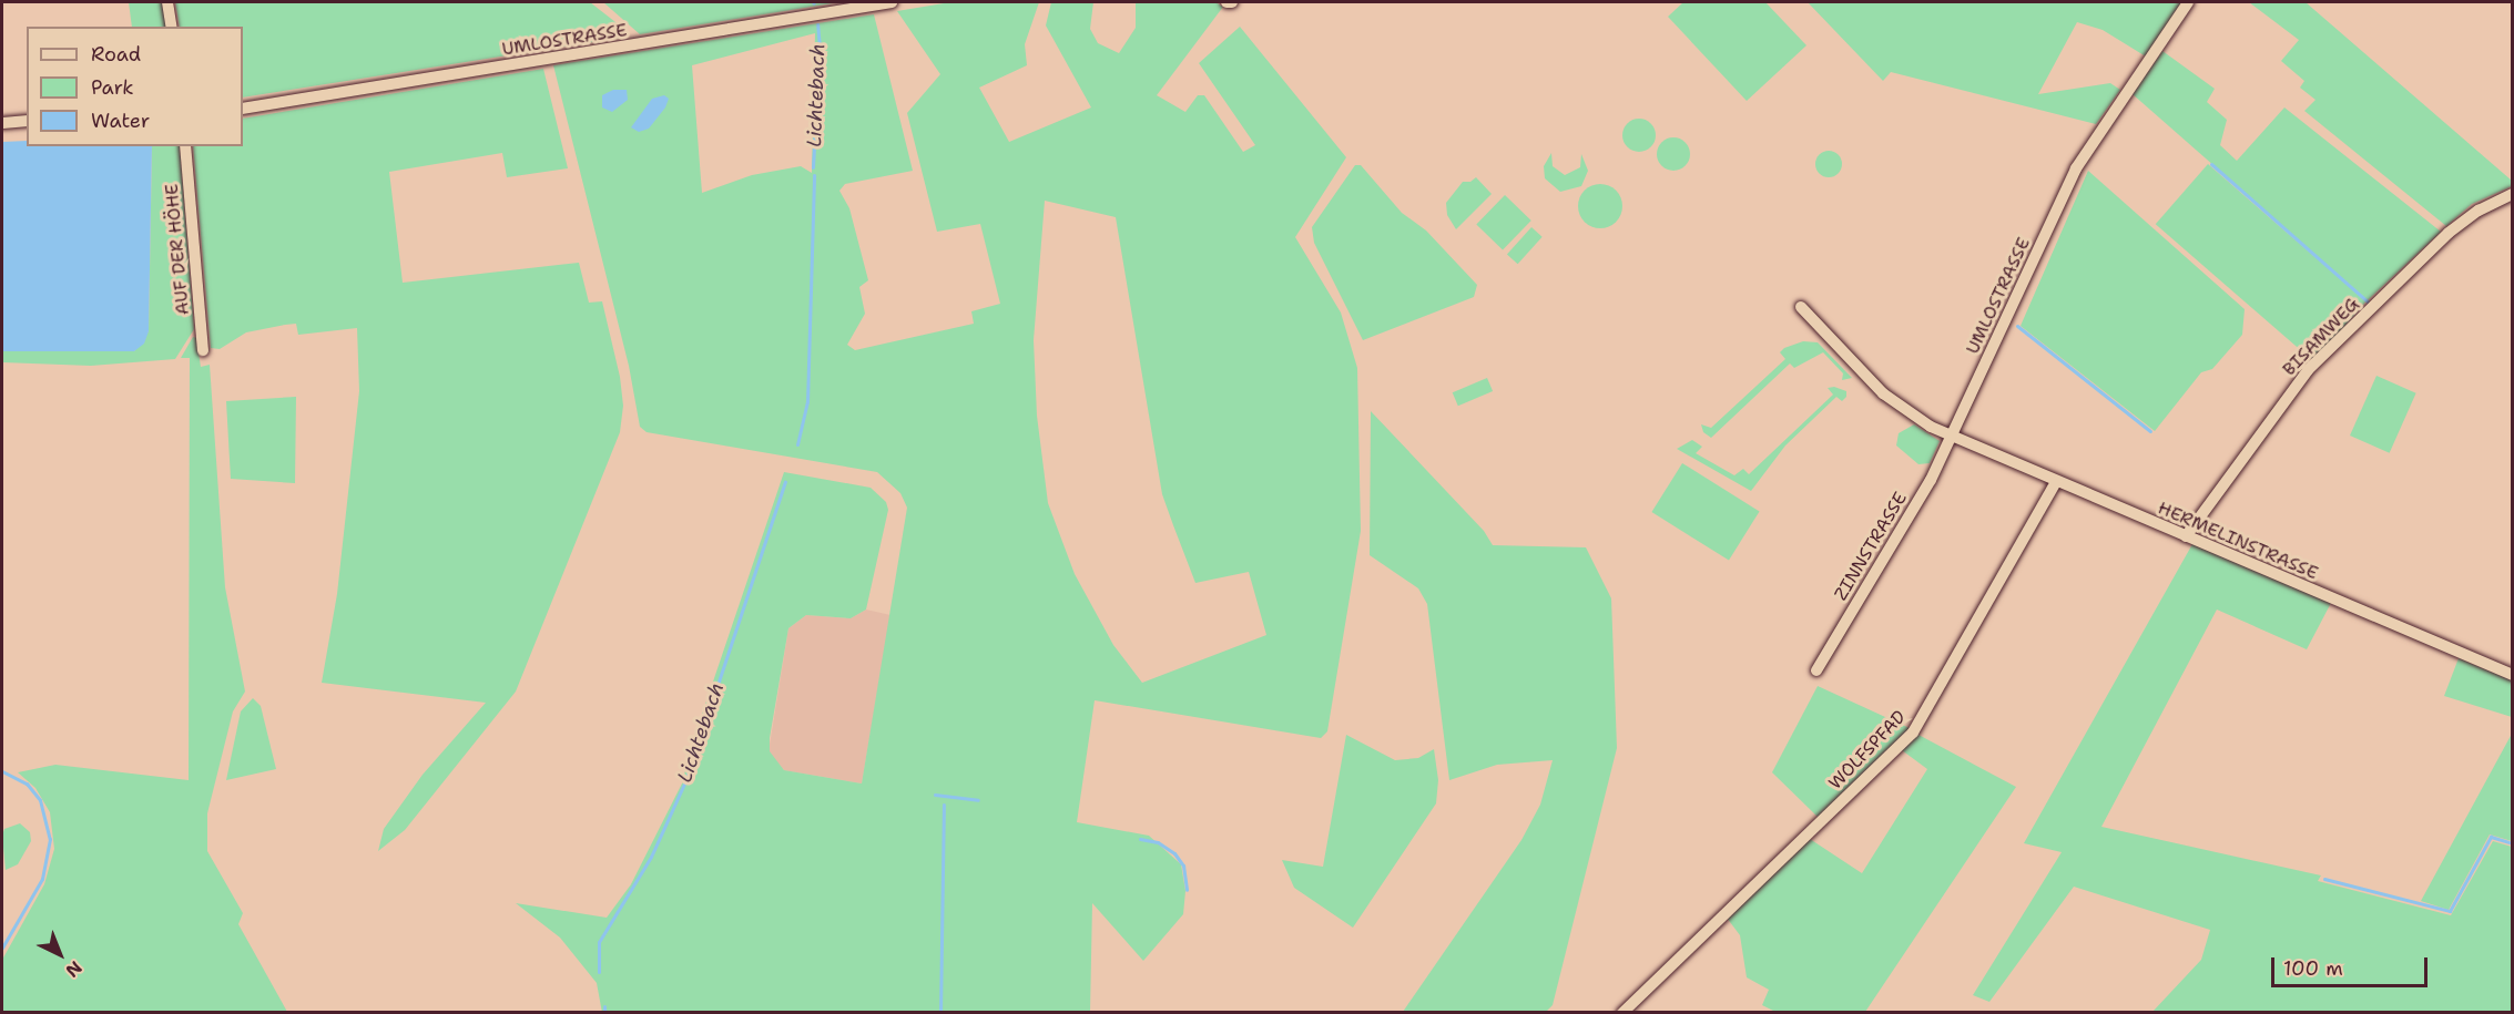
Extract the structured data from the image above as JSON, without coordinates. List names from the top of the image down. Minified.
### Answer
{"streets":{"street":["UMLOSTRASSE","AUF DER HÖHE","BISAMWEG","HERMELINSTRASSE","ZINNSTRASSE","WOLFSPFAD"]},"crossings":[["UMLOSTRASSE","HERMELINSTRASSE"],["UMLOSTRASSE","ZINNSTRASSE"],["BISAMWEG","HERMELINSTRASSE"],["HERMELINSTRASSE","ZINNSTRASSE"],["HERMELINSTRASSE","WOLFSPFAD"]],"water":["Lichtebach"],"legend":["Road","Park","Water"],"scale_bar":"100 m","north":"bottom right"}
